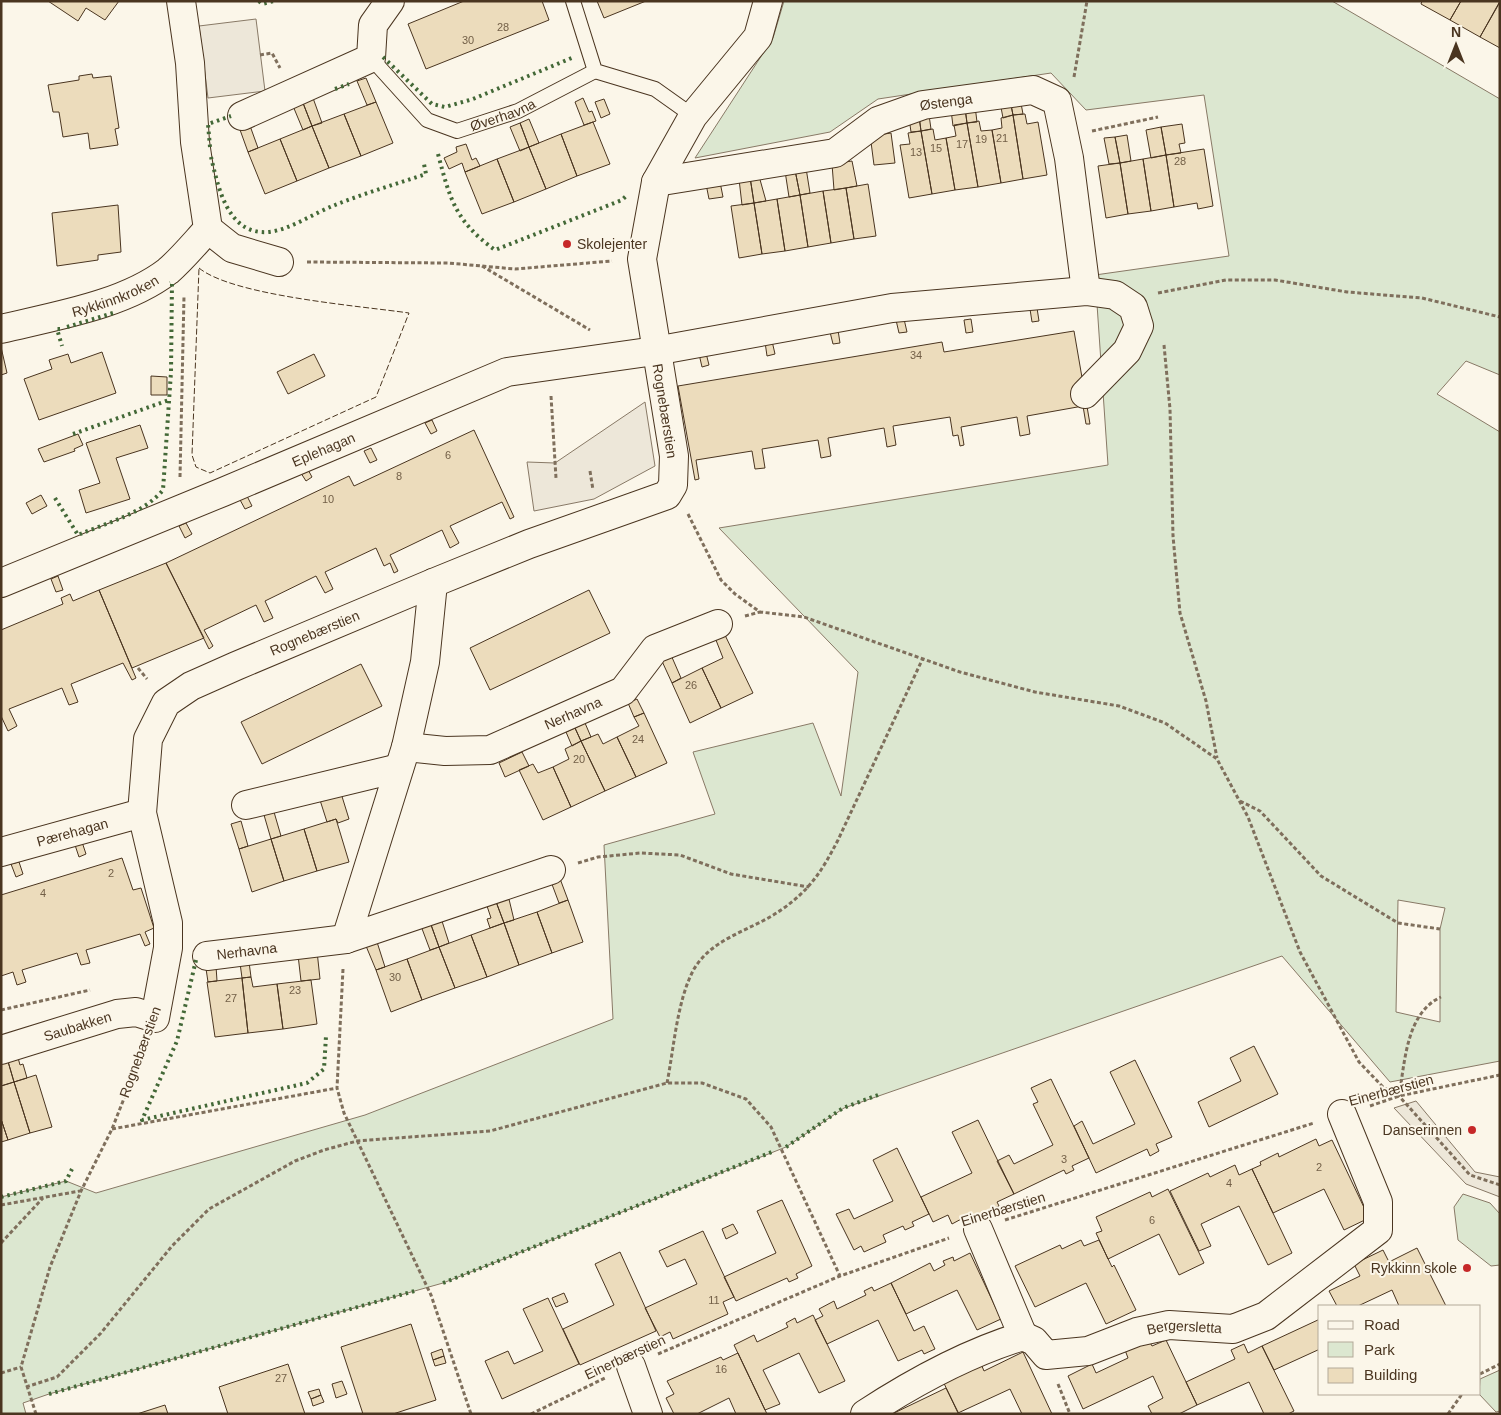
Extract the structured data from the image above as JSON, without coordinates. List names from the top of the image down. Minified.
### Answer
{"streets":{"street":["Østenga","Rykkinnkroken","Rognebærstien","Eplehagan","Nerhavna","Pærehagan","Saubakken","Bergersletta"],"lane":["Øverhavna"],"path":["Einerbærstien"]},"crossings":[["Østenga","Rognebærstien"],["Rognebærstien","Eplehagan"],["Rognebærstien","Pærehagan"],["Rognebærstien","Saubakken"],["Einerbærstien","Bergersletta"]],"places":["Skolejenter","Danserinnen","Rykkinn skole"],"house_numbers":["28","30","21","19","17","15","13","28","34","6","8","10","26","24","20","2","4","30","23","27","3","2","4","6","11","16","27"],"legend":["Road","Park","Building"],"north":"top"}
